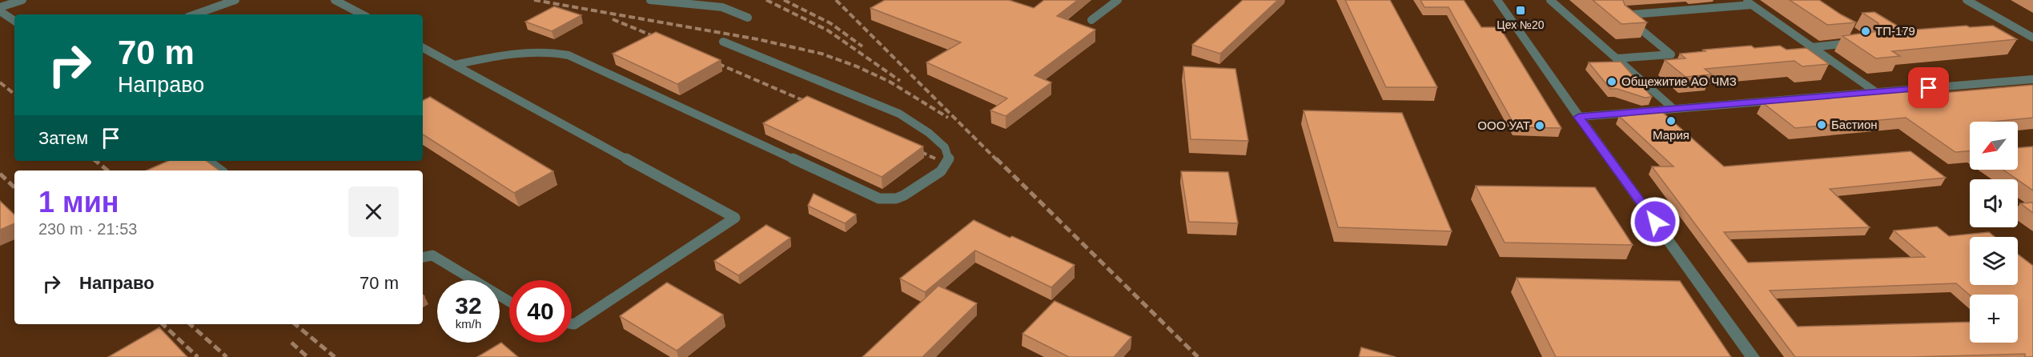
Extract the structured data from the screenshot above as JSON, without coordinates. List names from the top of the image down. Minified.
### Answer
{"places":{"transit":["Цех №20"],"other":["ТП-179","Общежитие АО ЧМЗ","Мария","Бастион","ООО УАТ"]},"north":"bottom left","page":{"turn":["70 m","Направо"],"then":"Затем","map_buttons":"+","heading":["1 мин","230 m · 21:53"],"list":[{"name":"Направо","value":"70 m"}],"speed":"32 km/h","limit":"40"}}
